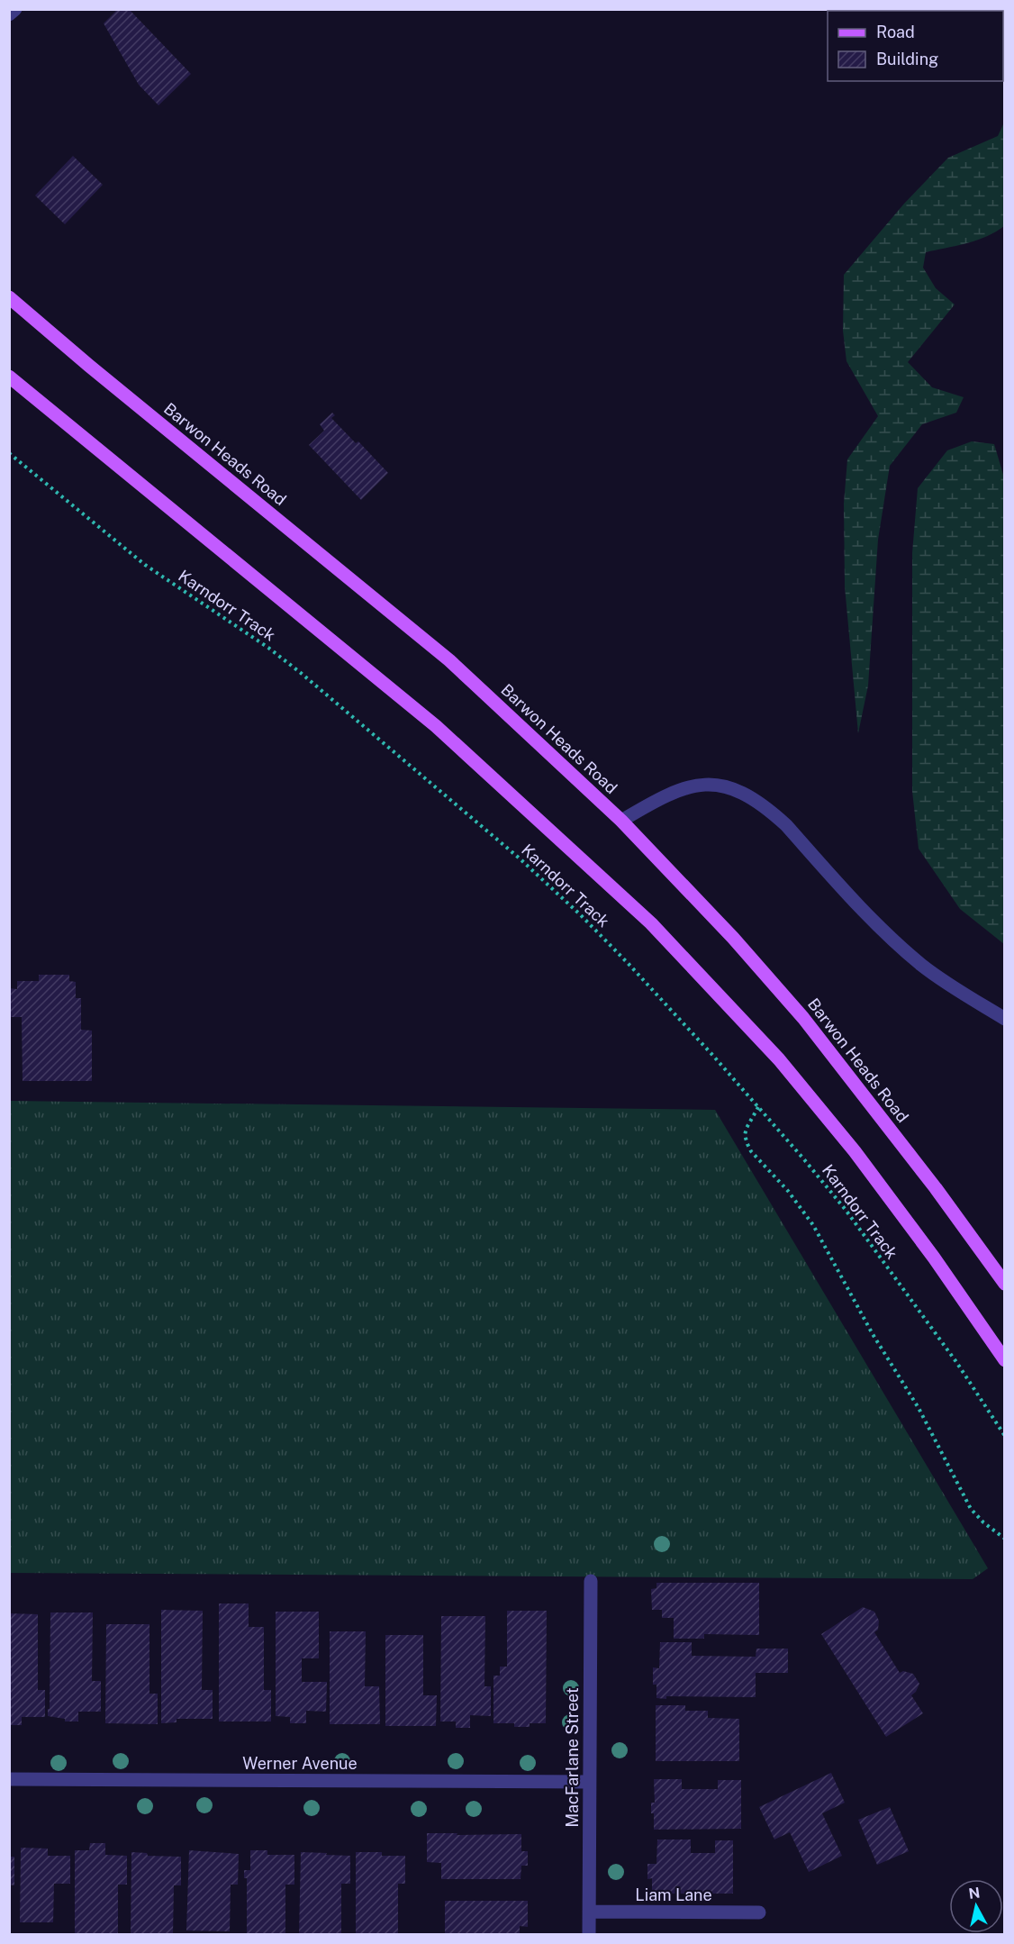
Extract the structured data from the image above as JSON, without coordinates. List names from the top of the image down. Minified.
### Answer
{"streets":{"main road":["Barwon Heads Road"],"street":["MacFarlane Street","Werner Avenue","Liam Lane"],"path":["Karndorr Track"]},"crossings":[["MacFarlane Street","Werner Avenue"],["MacFarlane Street","Liam Lane"]],"legend":["Road","Building"],"north":"top"}
